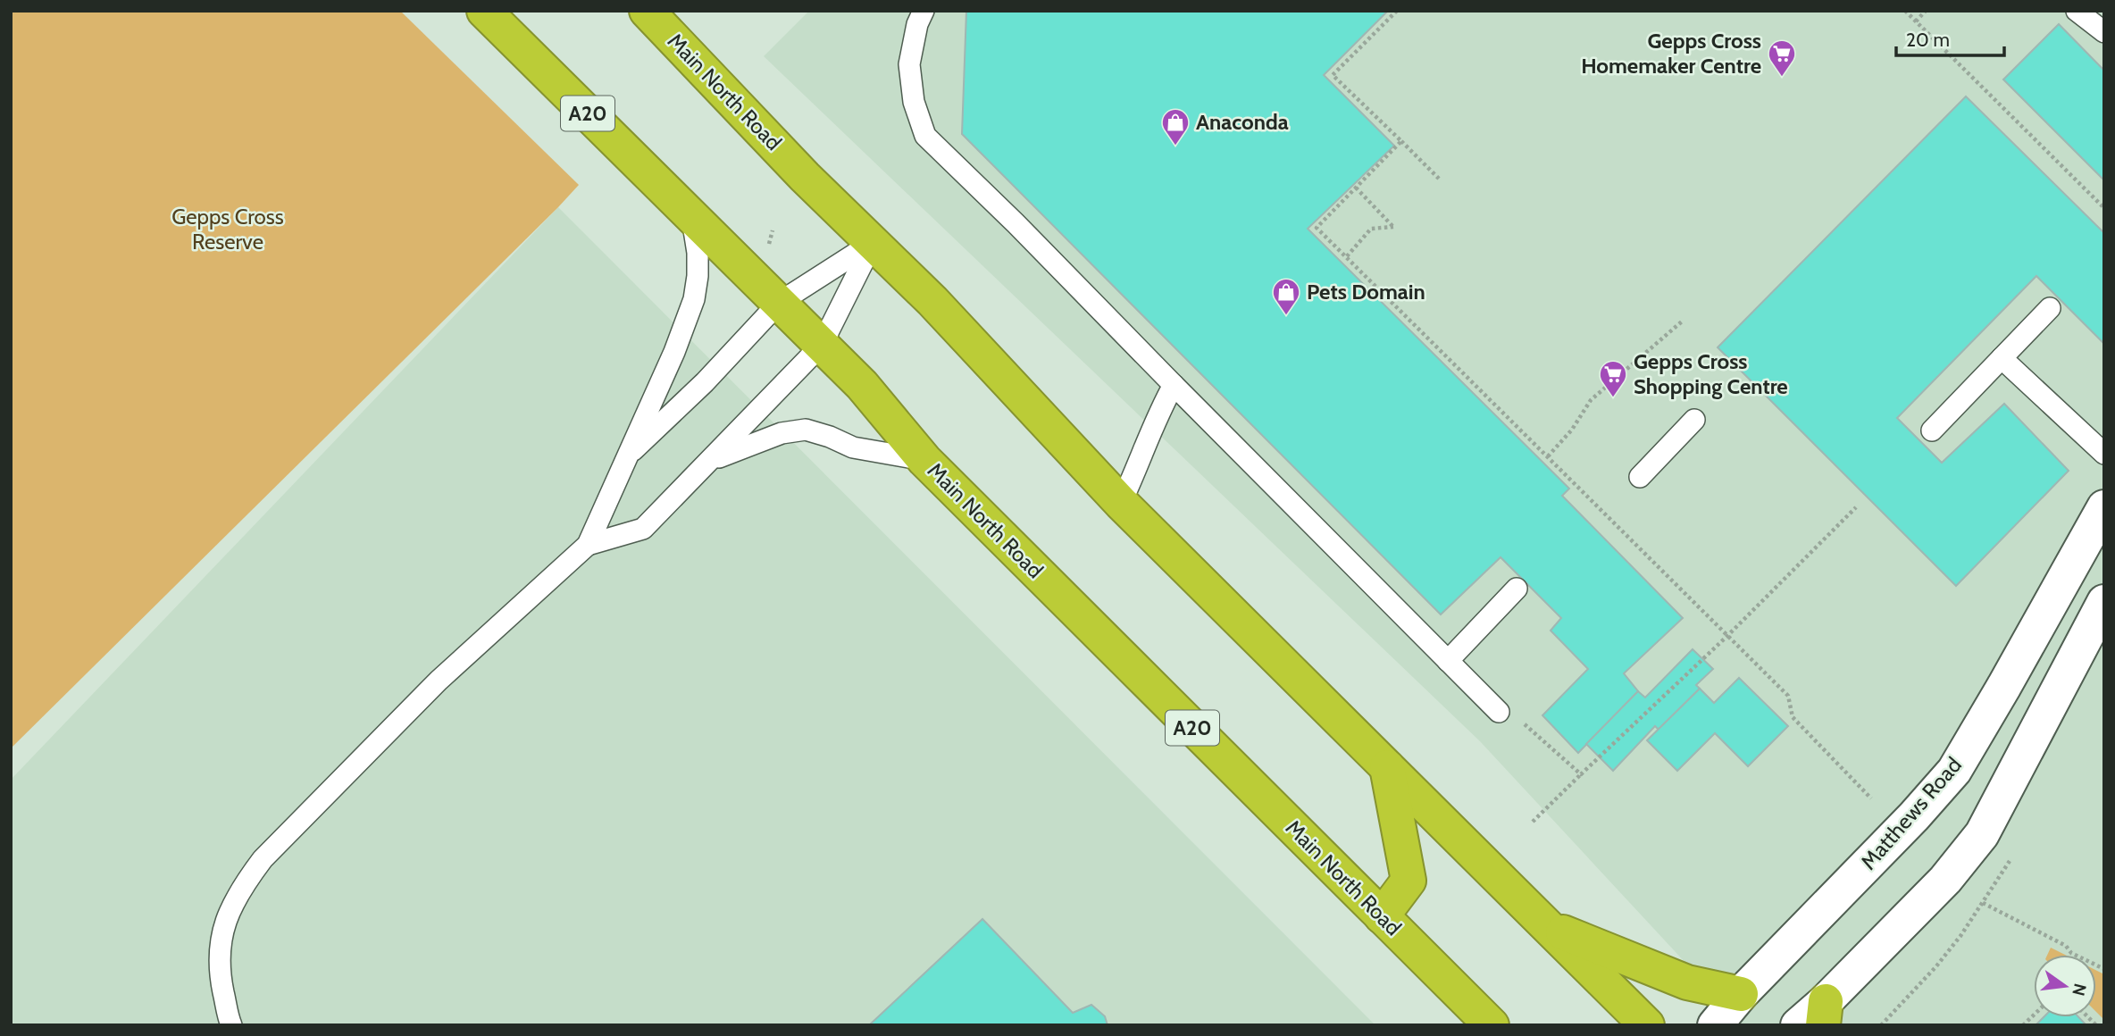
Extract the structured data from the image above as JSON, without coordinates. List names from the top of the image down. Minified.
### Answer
{"streets":{"highway":["Main North Road","A20"],"street":["Matthews Road"]},"parks":["Gepps Cross Reserve"],"places":{"supermarket":["Gepps Cross Homemaker Centre","Gepps Cross Shopping Centre"],"shop":["Anaconda","Pets Domain"]},"scale_bar":"20 m","north":"right"}
